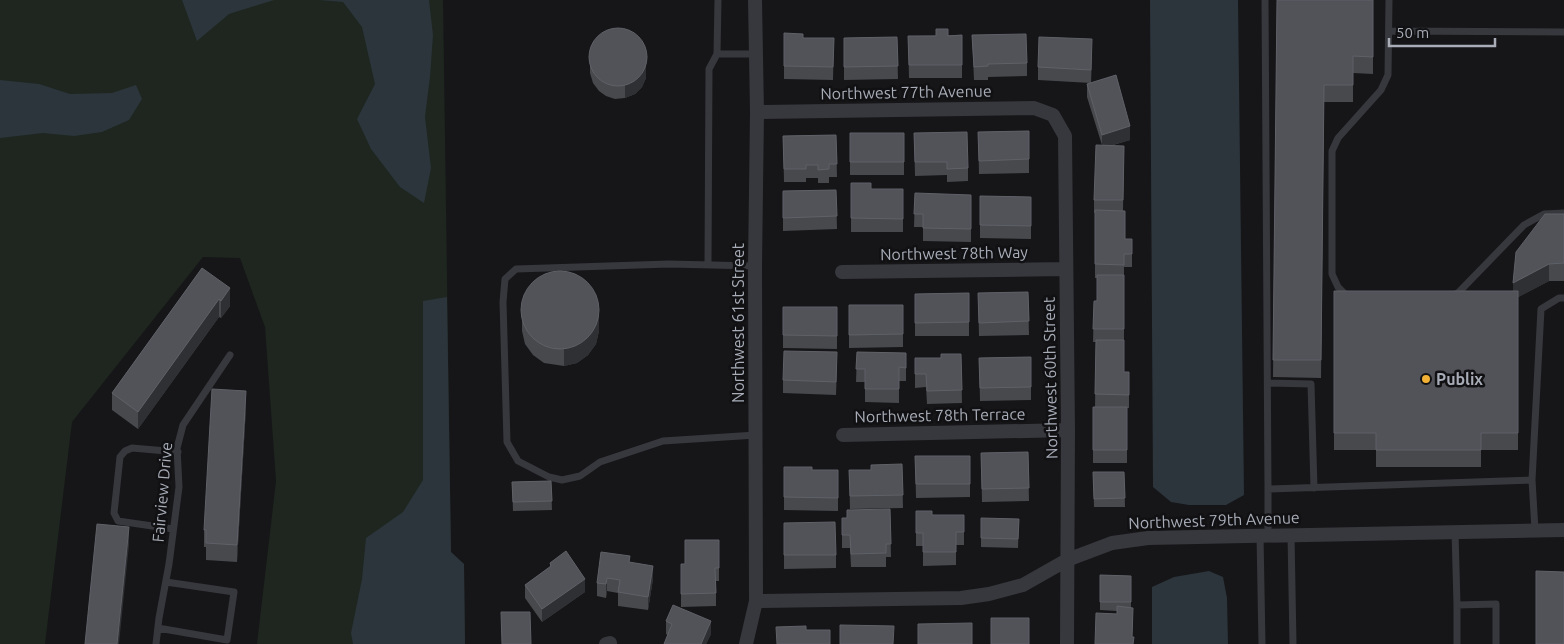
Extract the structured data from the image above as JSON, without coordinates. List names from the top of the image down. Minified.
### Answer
{"streets":{"street":["Northwest 77th Avenue","Northwest 78th Way","Northwest 61st Street","Northwest 60th Street","Northwest 78th Terrace","Northwest 79th Avenue"],"lane":["Fairview Drive"]},"crossings":[["Northwest 77th Avenue","Northwest 61st Street"],["Northwest 77th Avenue","Northwest 60th Street"],["Northwest 78th Way","Northwest 60th Street"],["Northwest 61st Street","Northwest 79th Avenue"],["Northwest 60th Street","Northwest 78th Terrace"],["Northwest 60th Street","Northwest 79th Avenue"]],"places":["Publix"],"scale_bar":"50 m"}
